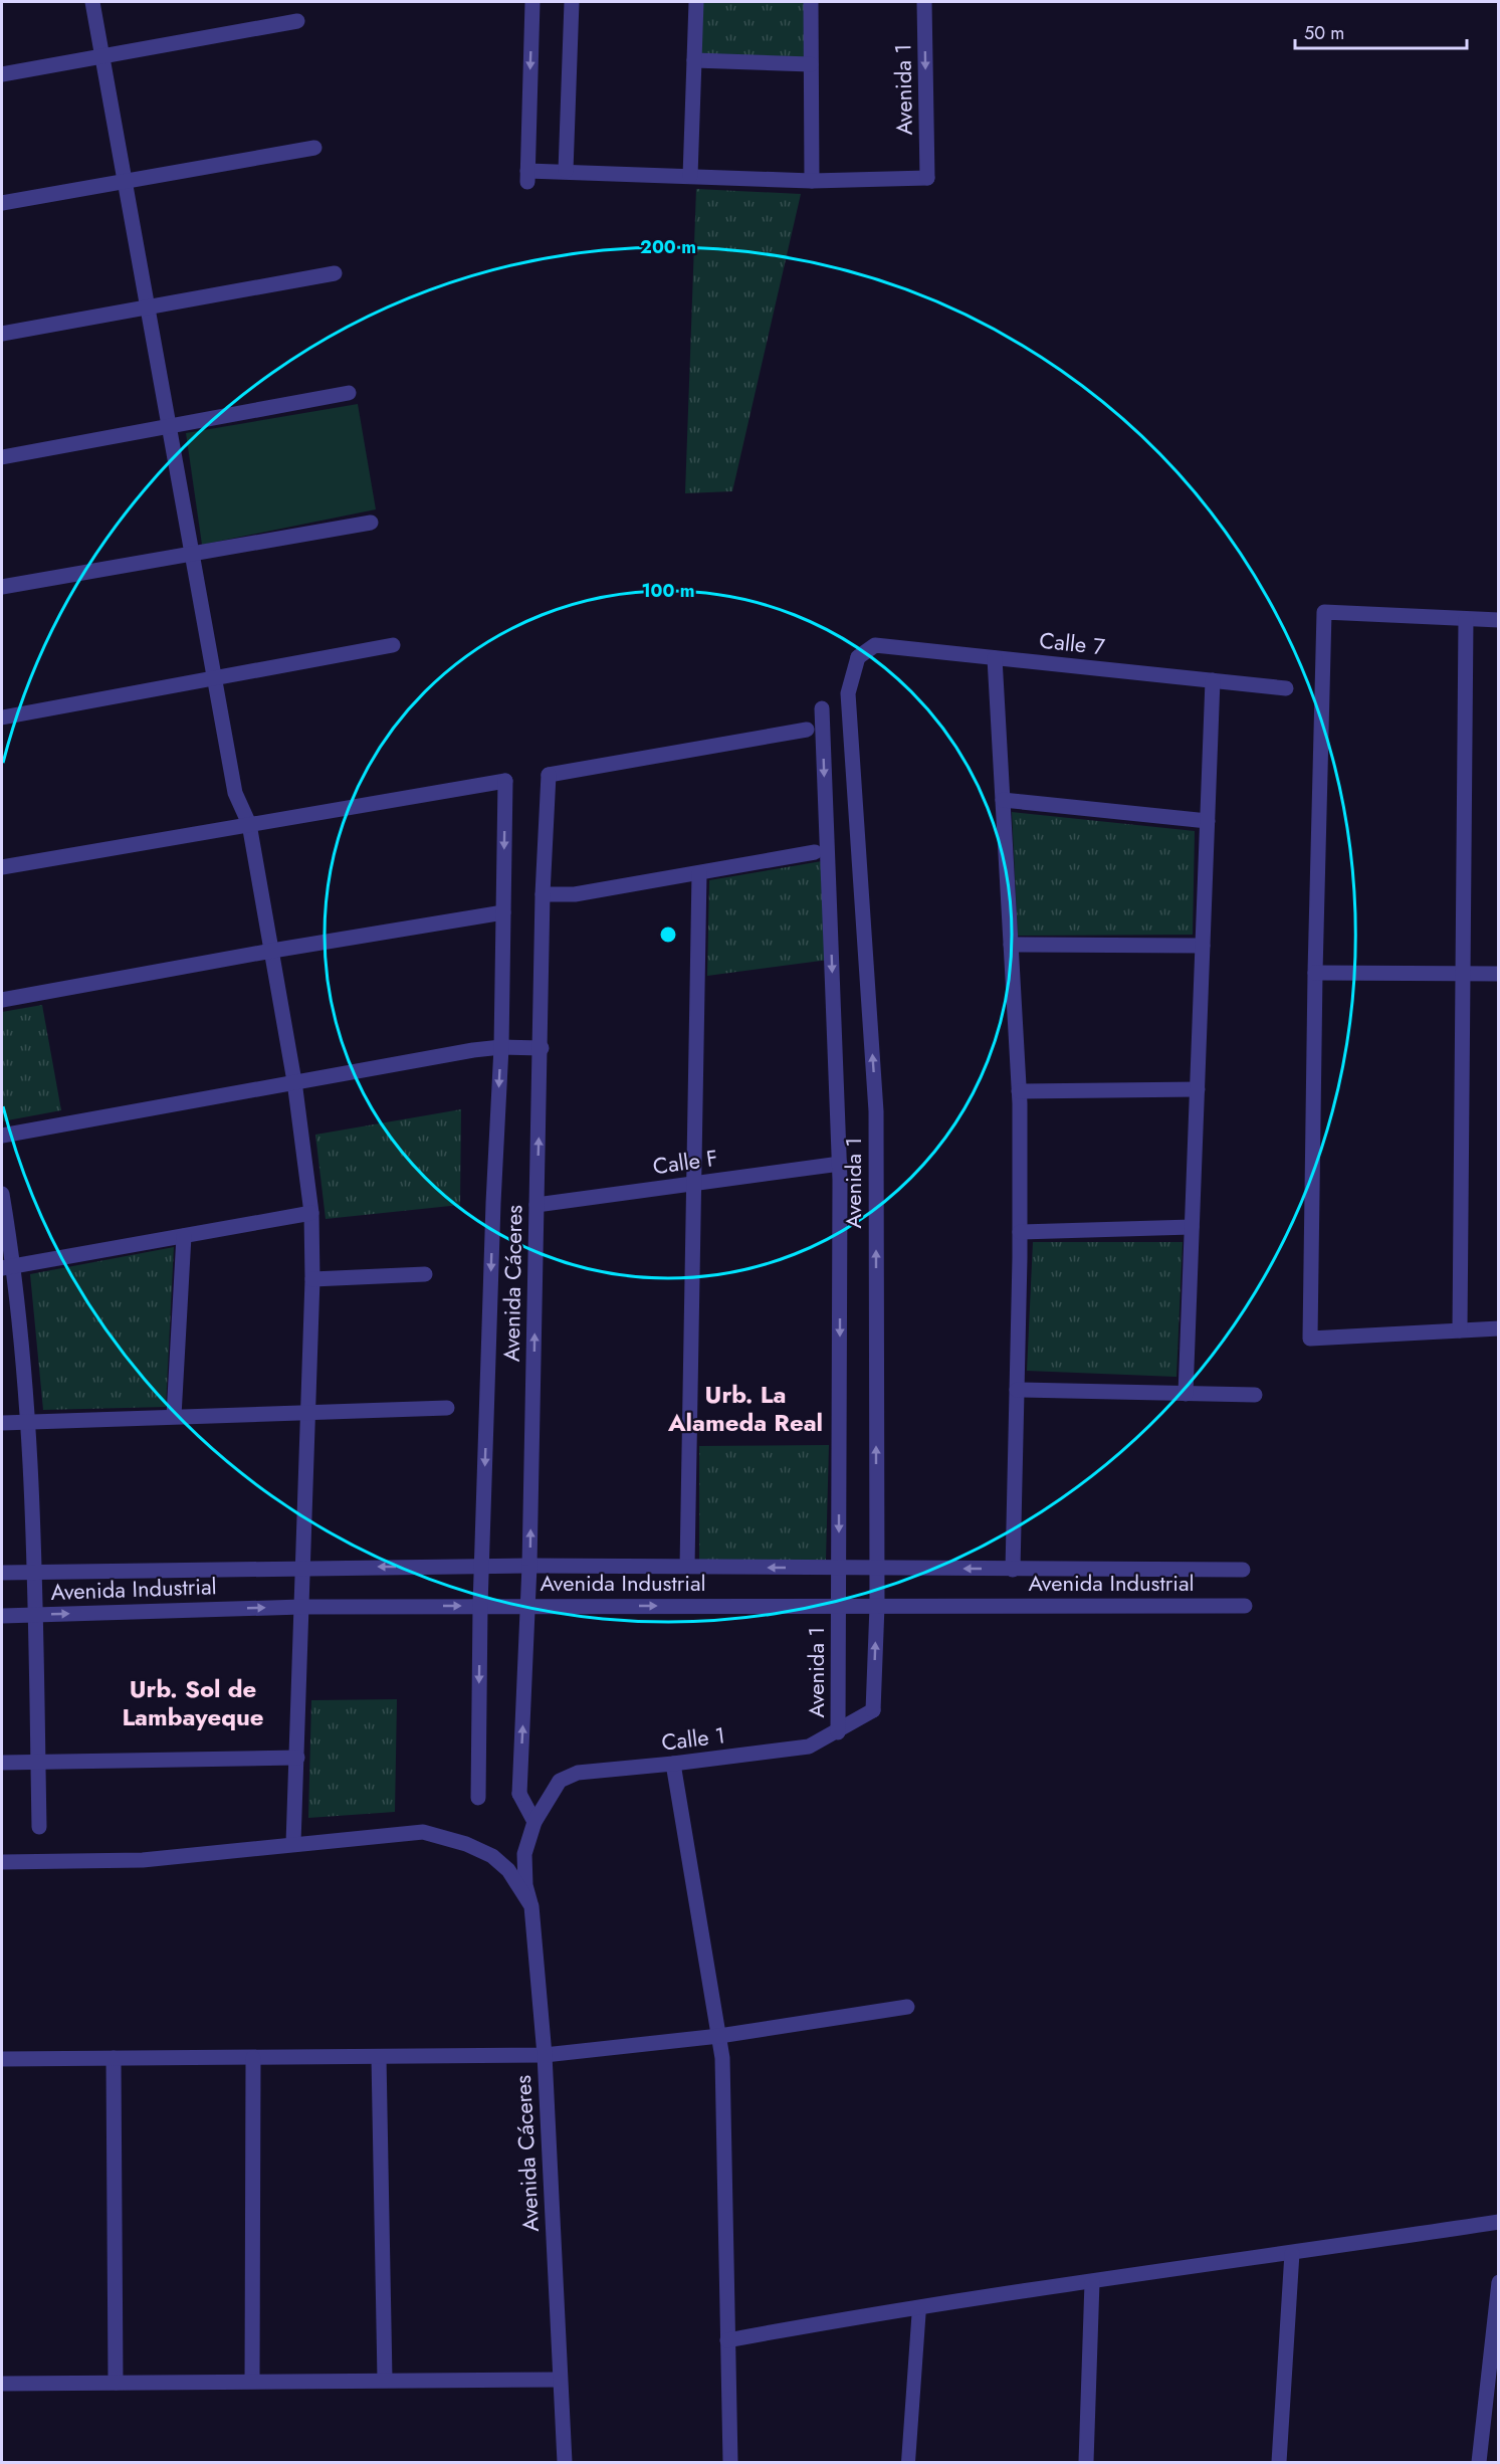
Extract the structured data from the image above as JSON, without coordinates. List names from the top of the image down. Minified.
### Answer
{"streets":{"street":["Avenida 1","Calle 7","Calle F","Avenida Cáceres","Avenida Industrial","Calle 1"]},"crossings":[["Avenida 1","Calle 7"],["Avenida 1","Calle F"],["Avenida 1","Avenida Industrial"],["Avenida 1","Calle 1"],["Calle F","Avenida Cáceres"],["Avenida Cáceres","Avenida Industrial"],["Avenida Cáceres","Calle 1"]],"districts":["Urb. La Alameda Real","Urb. Sol de Lambayeque"],"scale_bar":"50 m","rings":["200 m","100 m"]}
